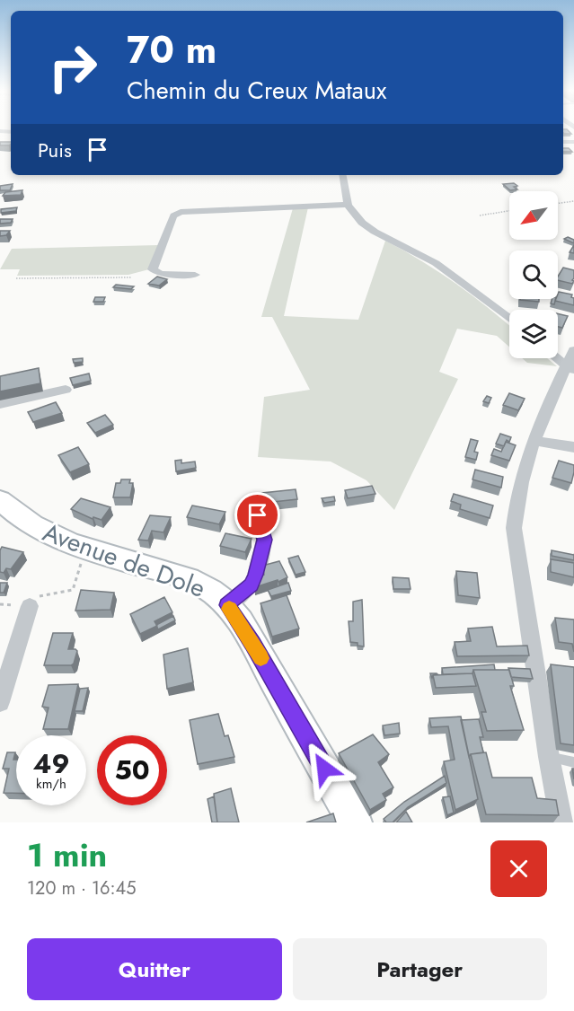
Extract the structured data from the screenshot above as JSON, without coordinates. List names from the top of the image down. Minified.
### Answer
{"streets":{"main road":["Avenue de Dole"]},"north":"bottom left","page":{"turn":["70 m","Chemin du Creux Mataux"],"then":"Puis","speed":"49 km/h","limit":"50","heading":["1 min","120 m · 16:45"],"buttons":["Quitter","Partager"]}}
